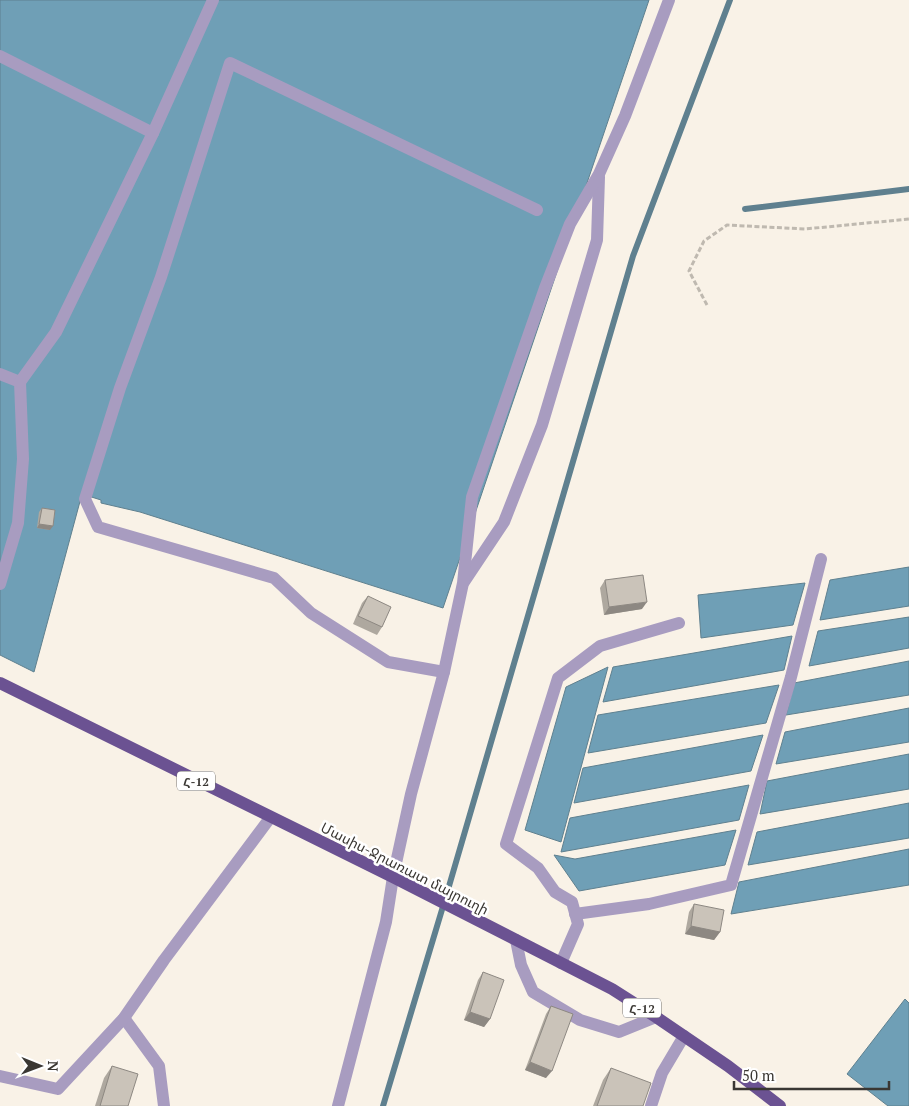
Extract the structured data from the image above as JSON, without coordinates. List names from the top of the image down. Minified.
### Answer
{"streets":{"main road":["Հ-12","Մասիս-Ջրառատ մայրուղի"]},"scale_bar":"50 m","north":"right"}
